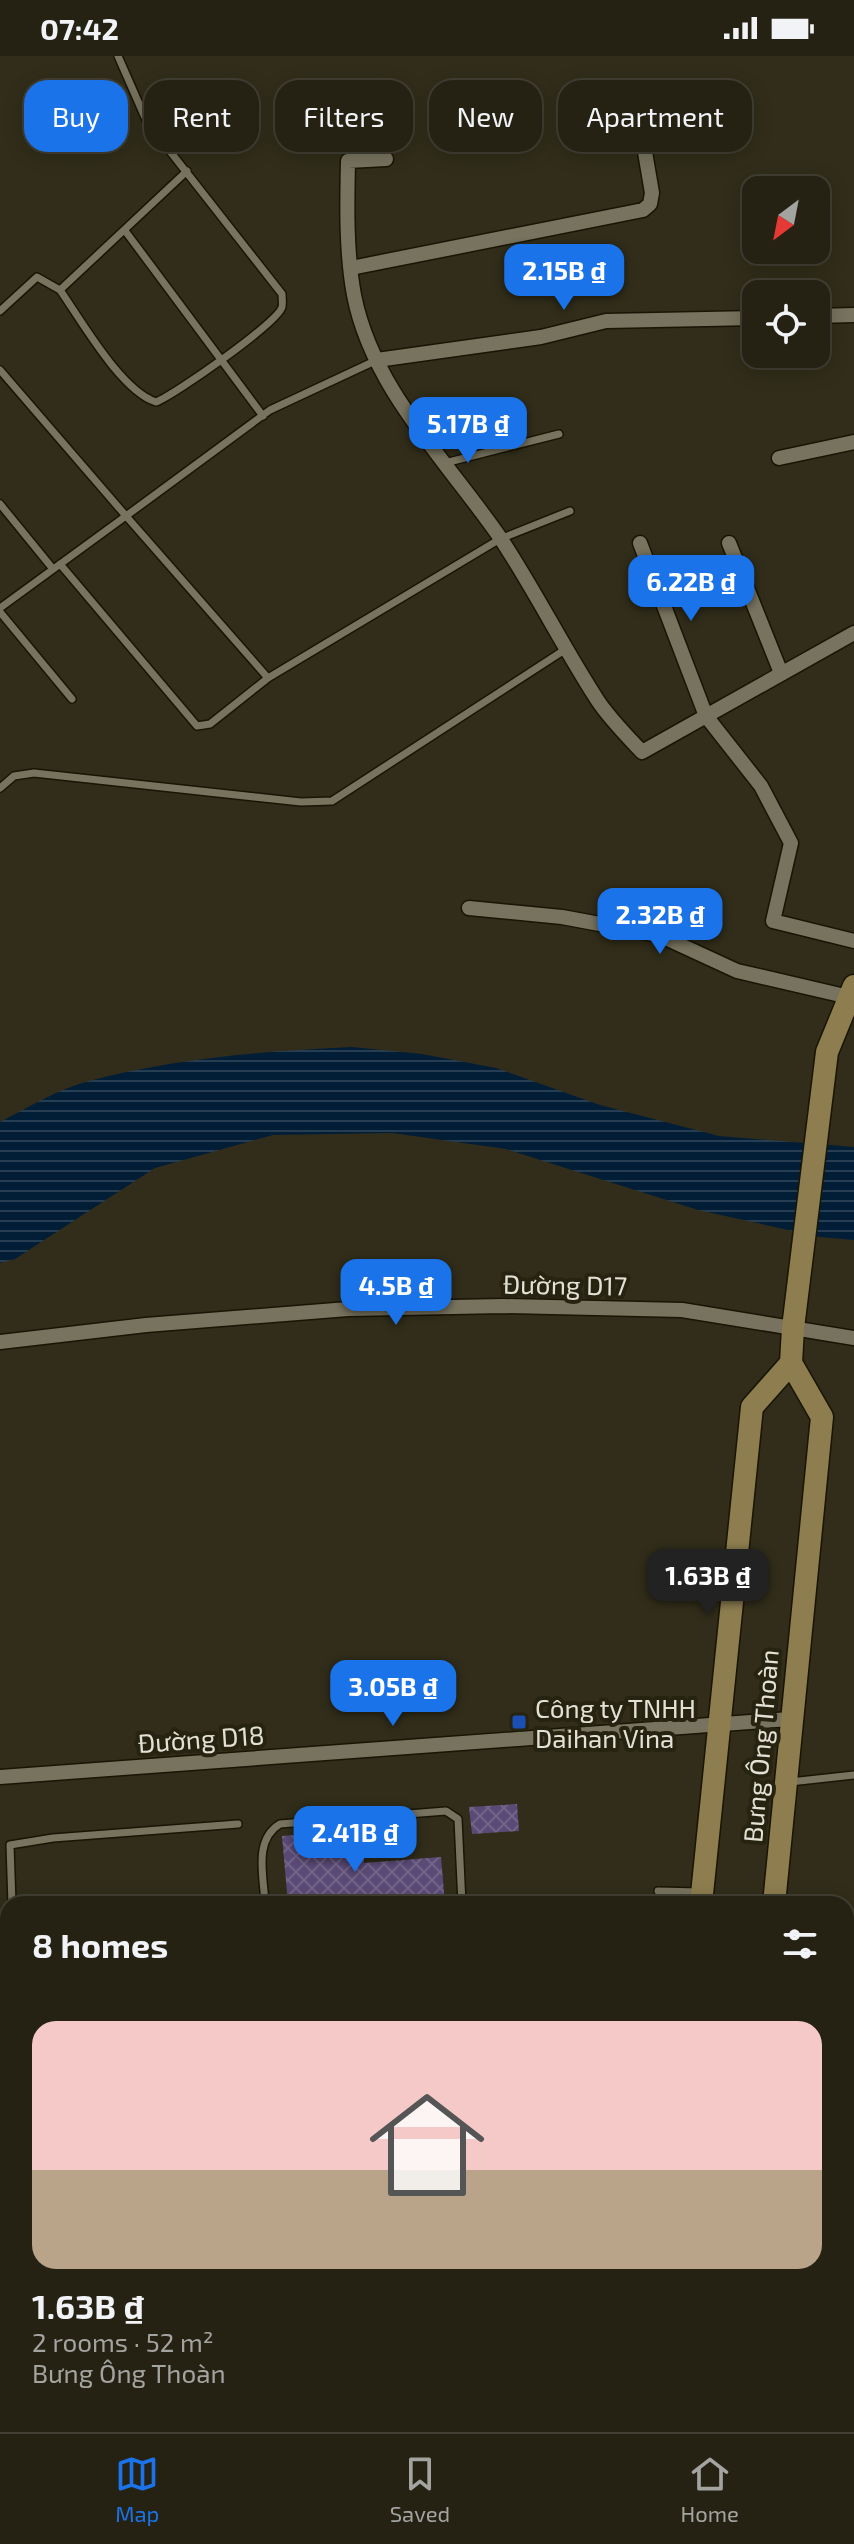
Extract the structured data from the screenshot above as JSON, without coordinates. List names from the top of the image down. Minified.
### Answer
{"streets":{"street":["Đường D17","Đường D18","Bưng Ông Thoàn"]},"crossings":[["Đường D18","Bưng Ông Thoàn"]],"places":{"transit":["Công ty TNHH Daihan Vina"]},"north":"bottom left","page":{"status":"07:42","chip":["Buy","Rent","Filters","New","Apartment"],"price":["2.15B ₫","5.17B ₫","6.22B ₫","2.32B ₫","4.5B ₫","1.63B ₫","3.05B ₫","2.41B ₫"],"heading":"8 homes","list":[{"name":"1.63B ₫","note":"2 rooms · 52 m² · Bưng Ông Thoàn"}],"tabs":["Map","Saved","Home"]}}
